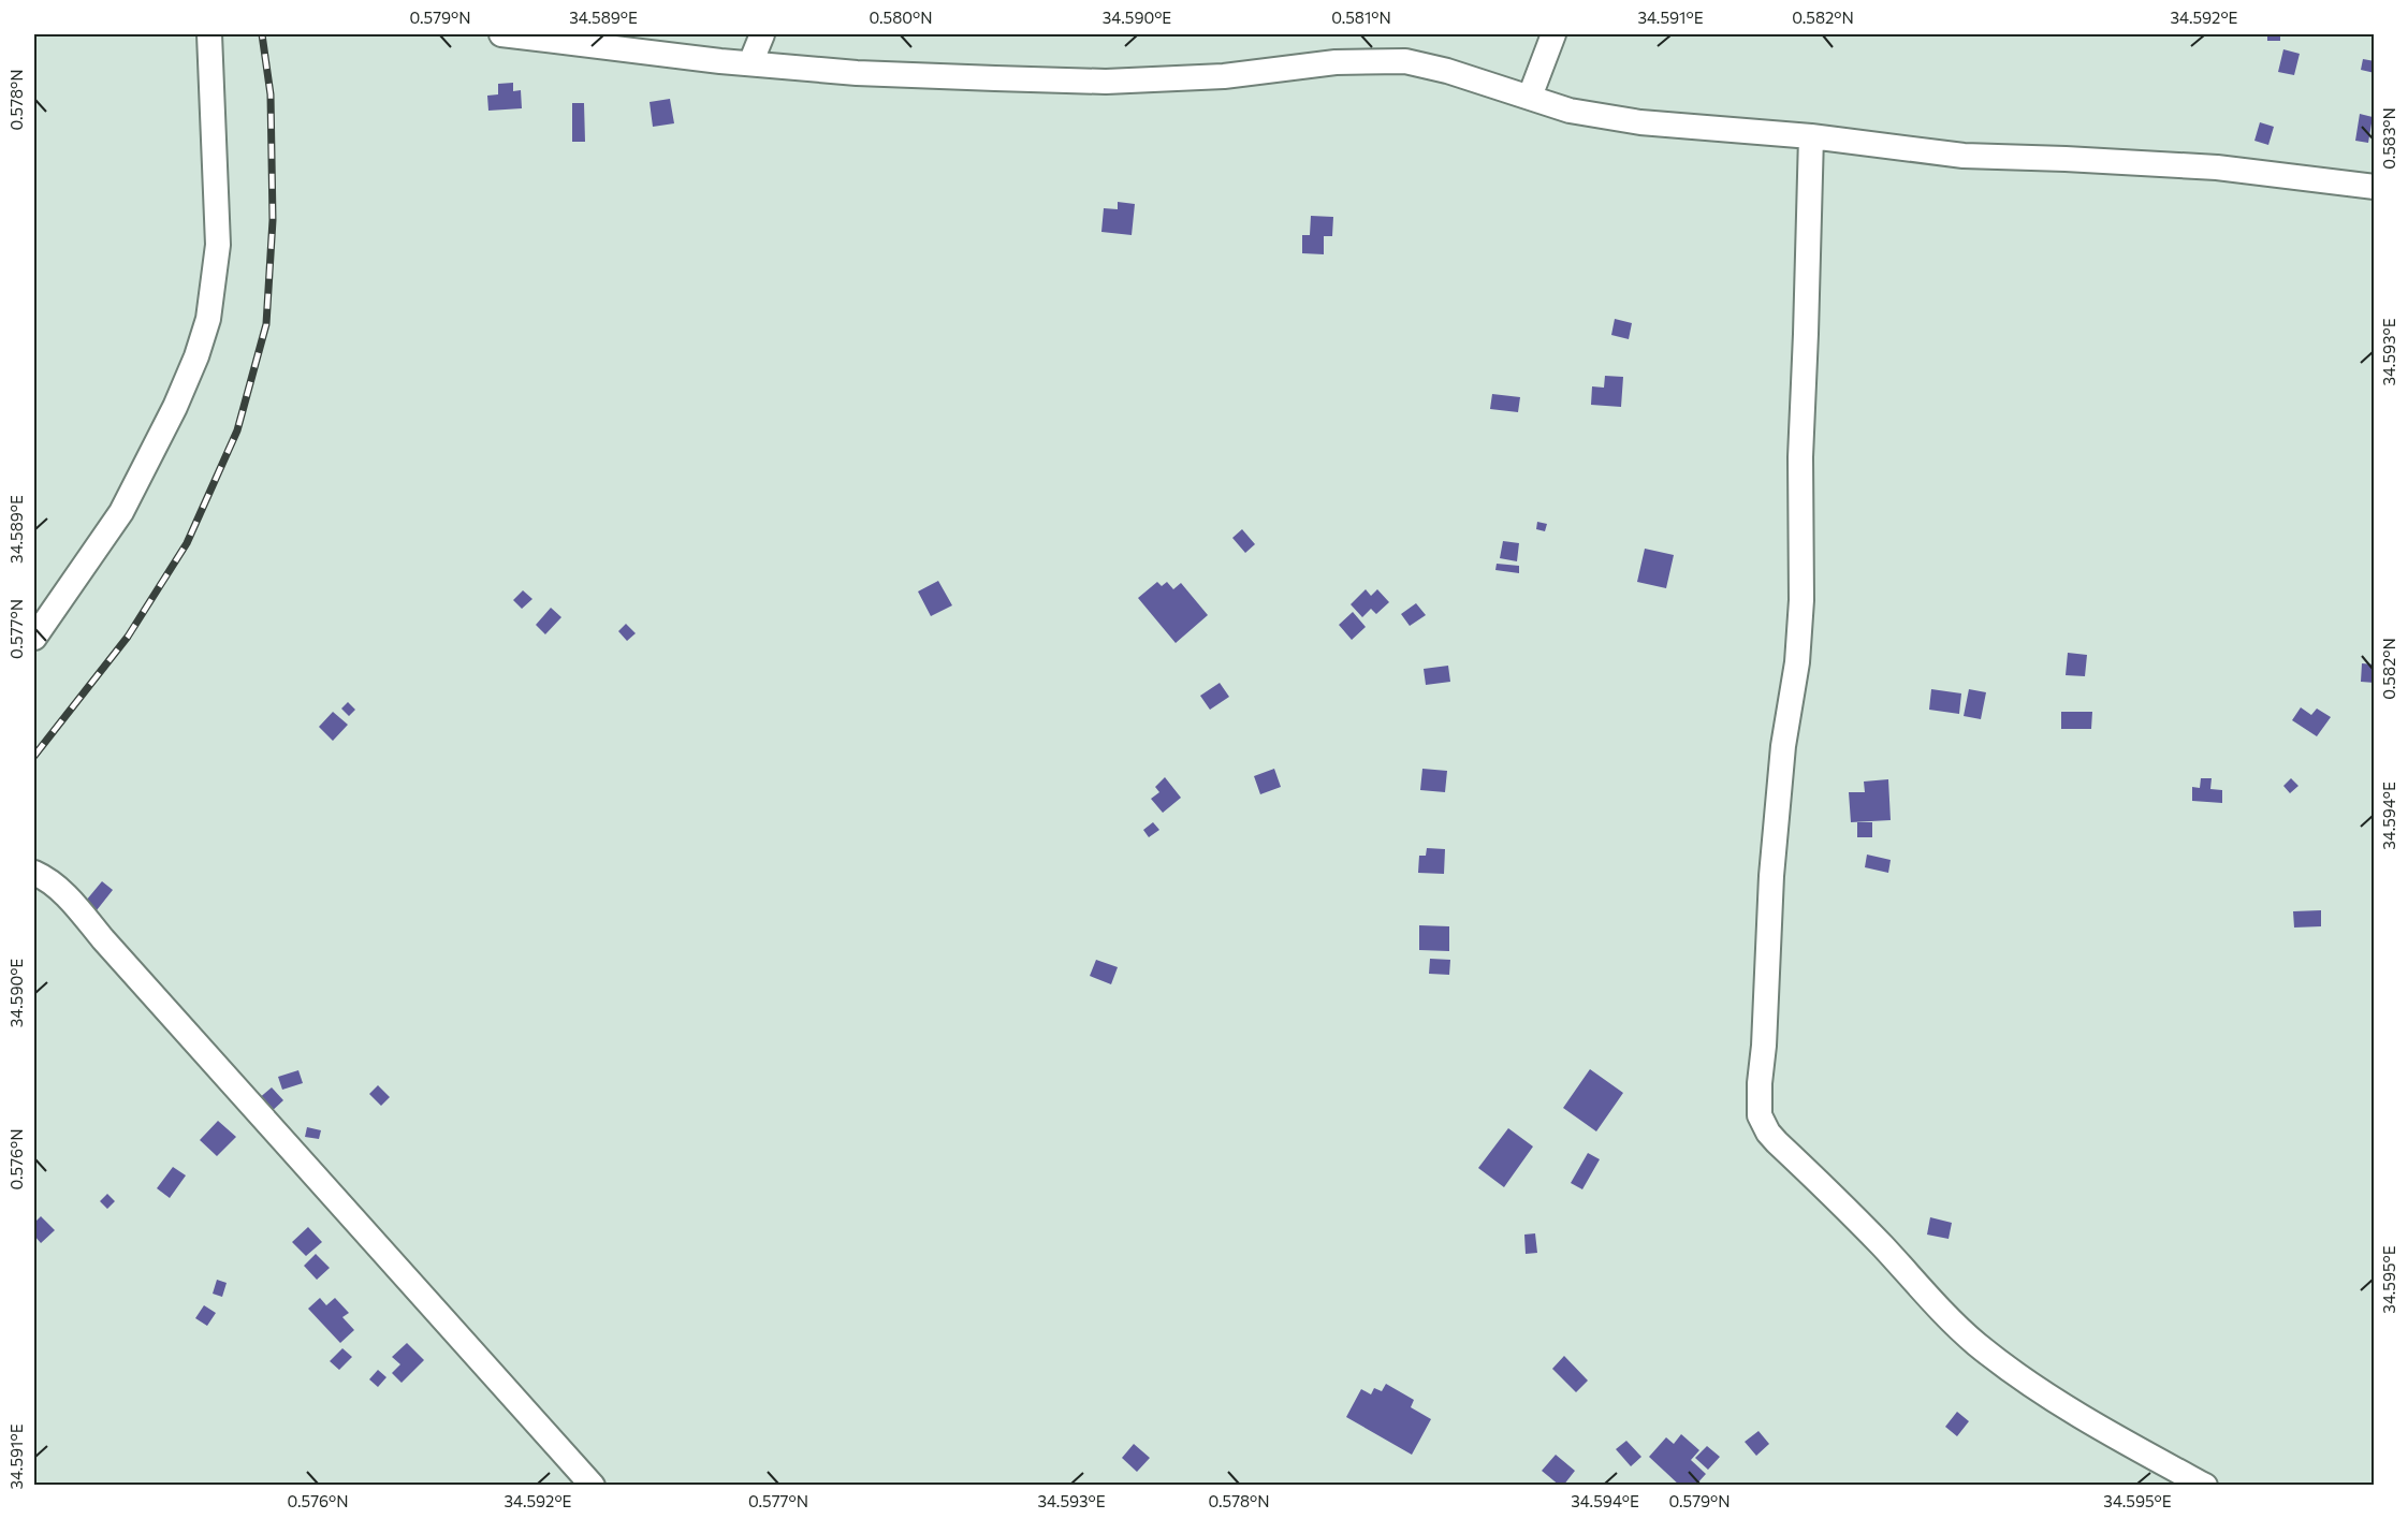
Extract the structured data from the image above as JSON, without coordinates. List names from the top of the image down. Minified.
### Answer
{"coordinates":["0.579°N","34.589°E","0.580°N","34.590°E","0.581°N","34.591°E","0.582°N","34.592°E","0.578°N","0.583°N","34.593°E","0.577°N","34.594°E","0.576°N","34.595°E"]}
